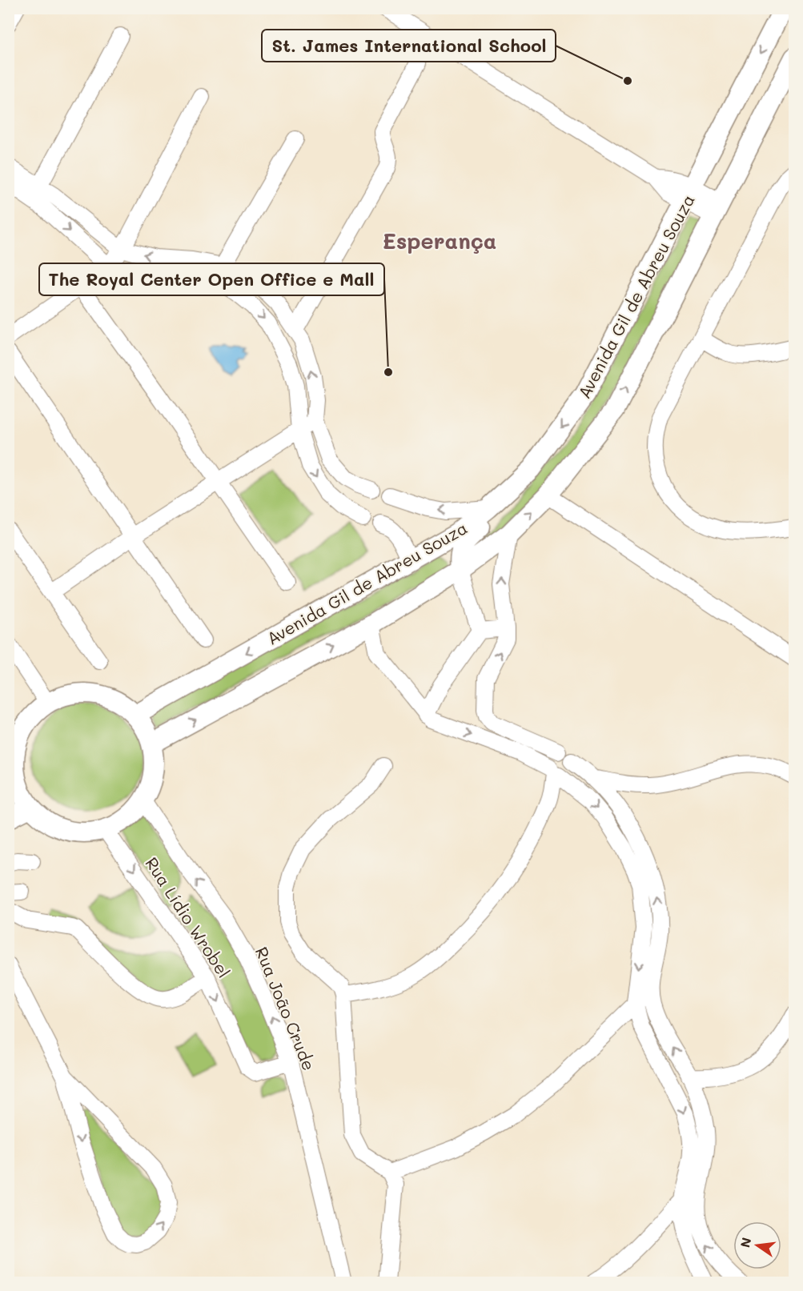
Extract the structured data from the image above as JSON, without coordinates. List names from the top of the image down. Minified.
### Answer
{"streets":{"street":["Avenida Gil de Abreu Souza","Rua Lídio Wrobel","Rua João Crude"]},"crossings":[["Avenida Gil de Abreu Souza","Rua Lídio Wrobel"],["Avenida Gil de Abreu Souza","Rua João Crude"],["Rua Lídio Wrobel","Rua João Crude"]],"one_way":["Rua Lídio Wrobel","Rua João Crude"],"districts":["Esperança"],"places":["St. James International School","The Royal Center Open Office e Mall"],"north":"left"}
